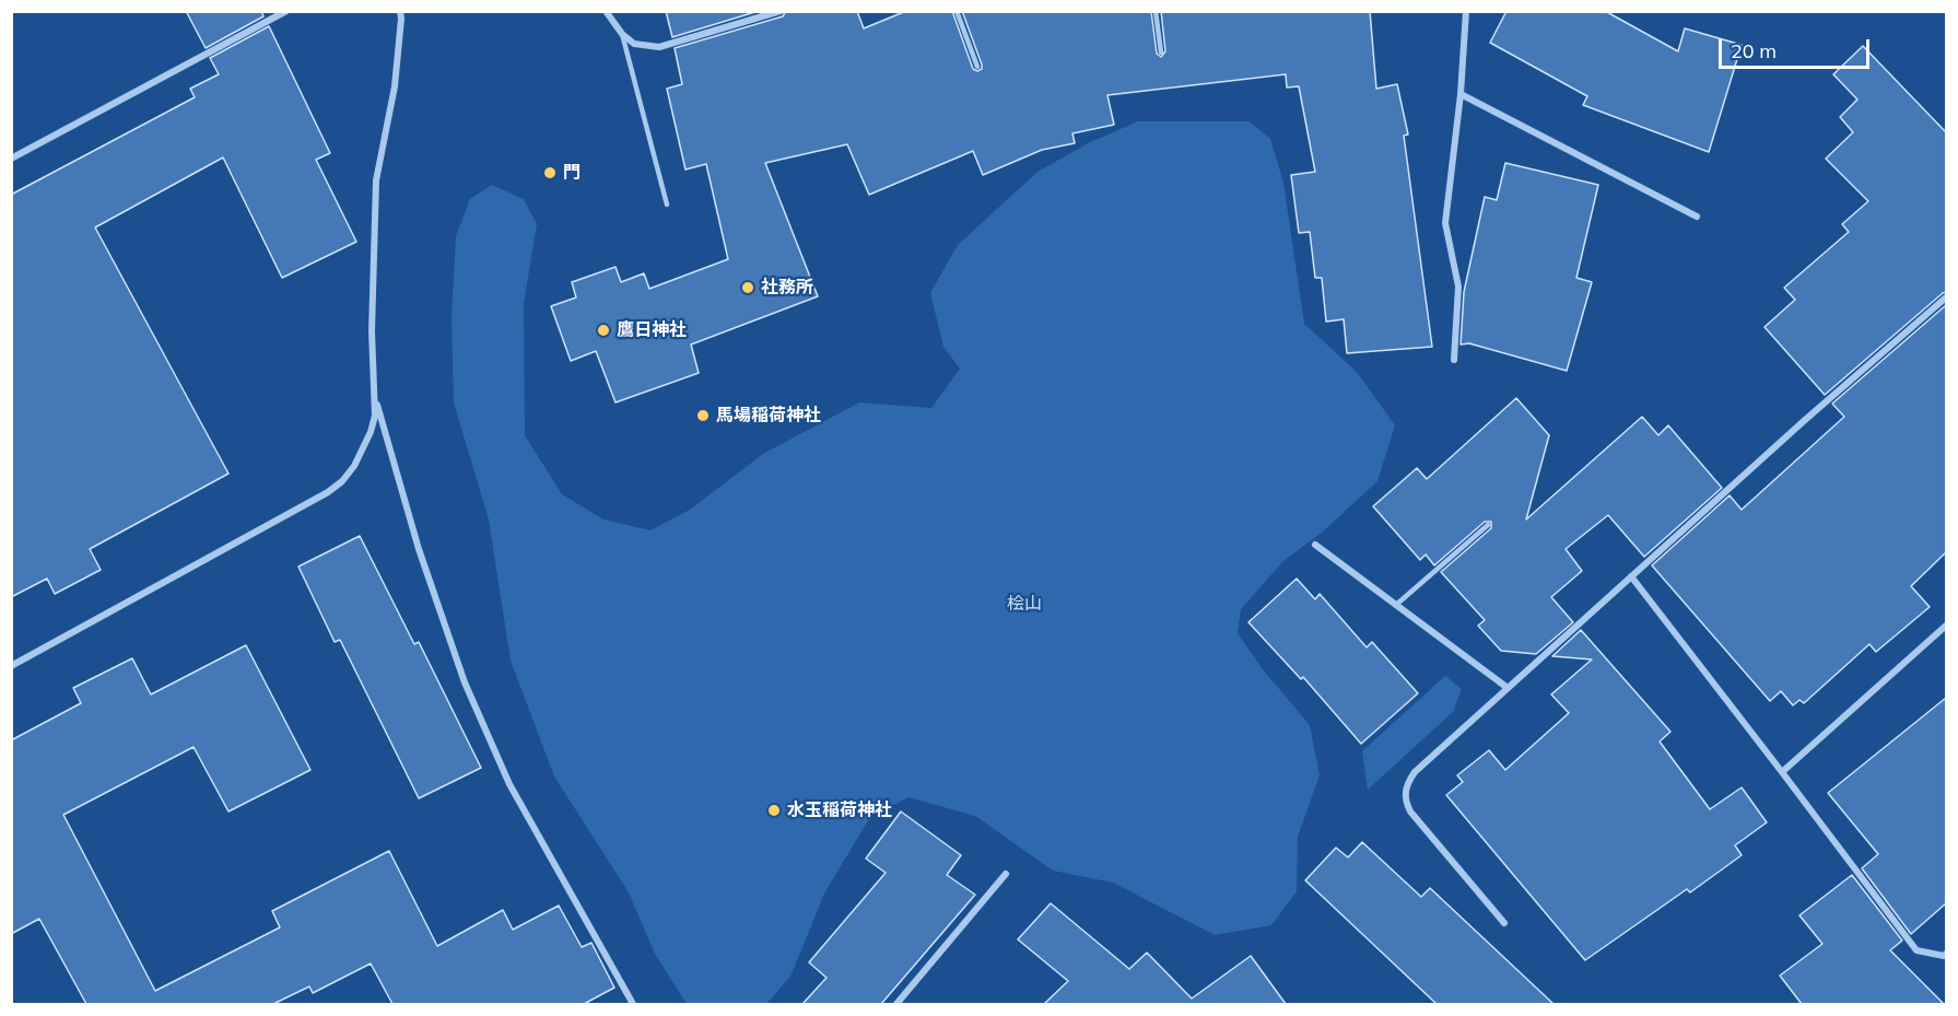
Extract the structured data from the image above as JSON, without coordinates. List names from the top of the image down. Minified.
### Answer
{"parks":["桧山"],"places":["門","社務所","鷹日神社","馬場稲荷神社","水玉稲荷神社"],"scale_bar":"20 m"}
